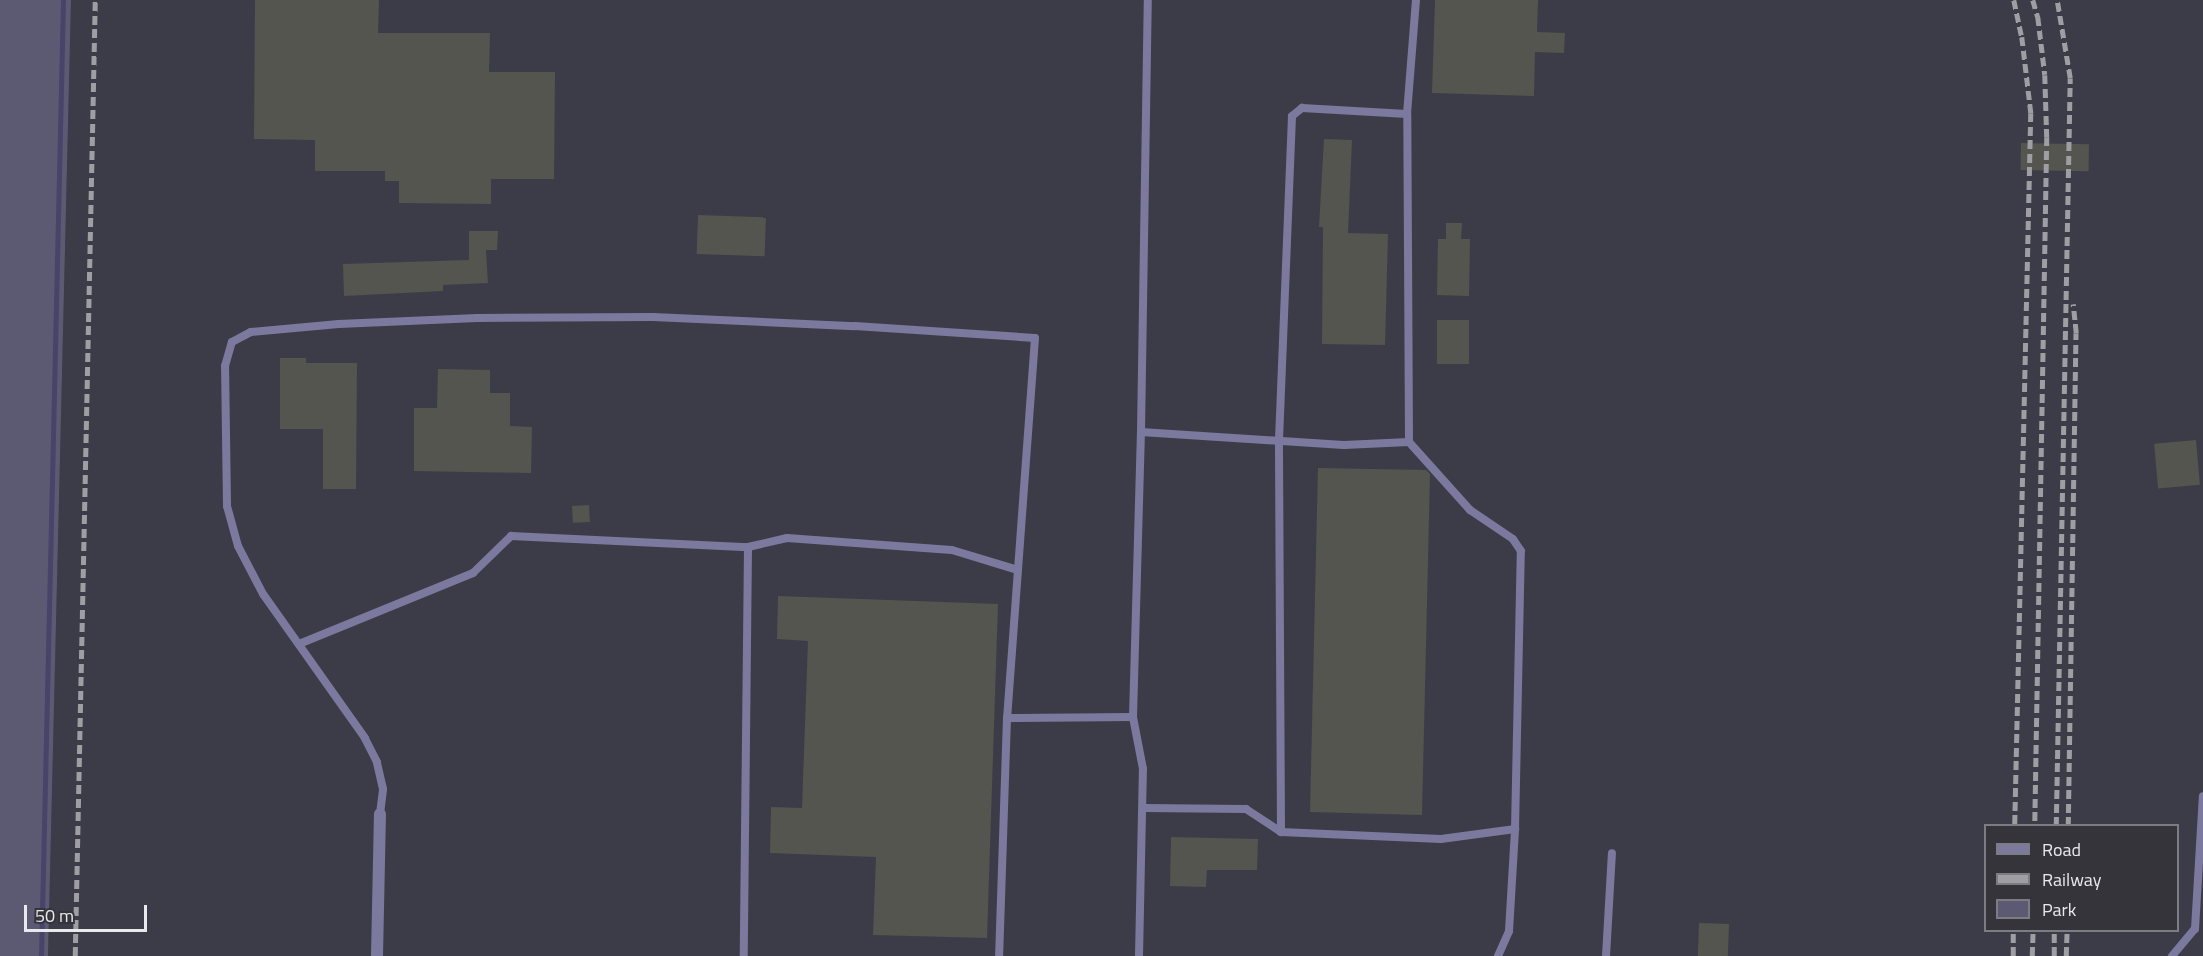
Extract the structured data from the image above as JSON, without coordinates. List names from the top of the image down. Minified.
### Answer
{"legend":["Road","Railway","Park"],"scale_bar":"50 m"}
